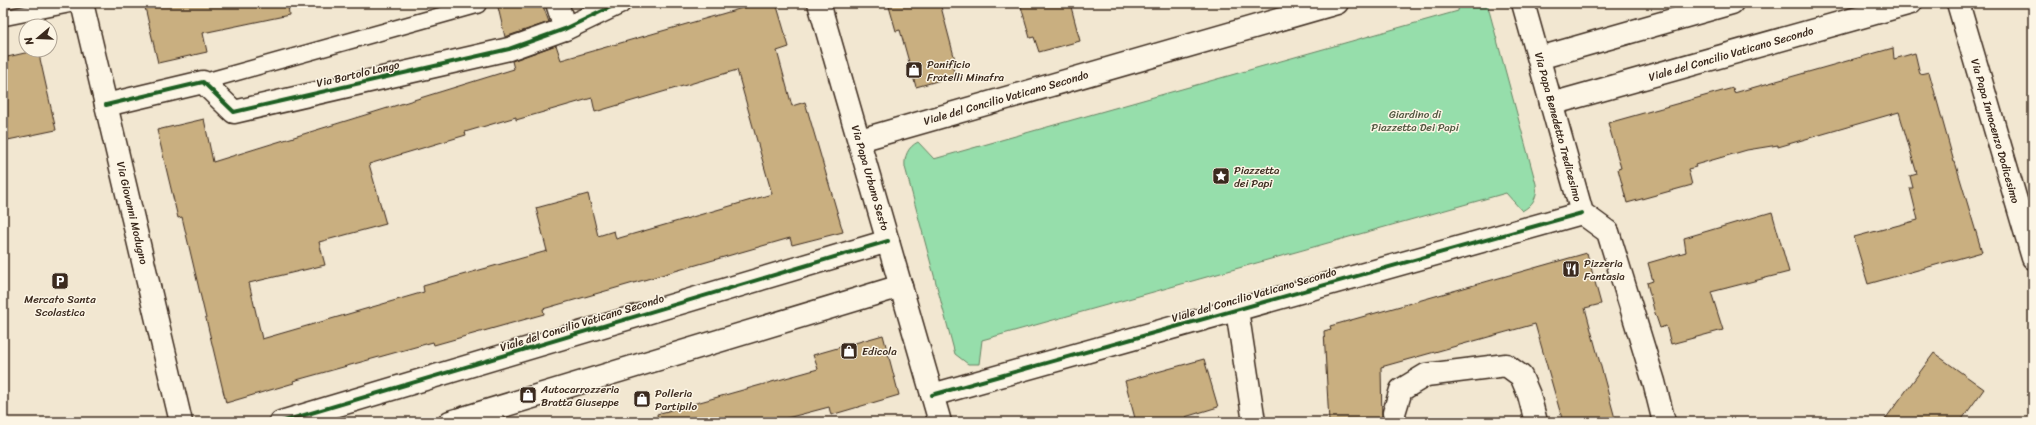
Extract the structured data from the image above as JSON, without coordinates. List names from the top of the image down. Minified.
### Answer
{"streets":{"street":["Viale del Concilio Vaticano Secondo","Via Bartolo Longo","Via Papa Benedetto Tredicesimo","Via Papa Innocenzo Dodicesimo","Via Papa Urbano Sesto","Via Giovanni Modugno"]},"crossings":[["Viale del Concilio Vaticano Secondo","Via Papa Benedetto Tredicesimo"],["Viale del Concilio Vaticano Secondo","Via Papa Urbano Sesto"]],"parks":["Giardino di Piazzetta Dei Papi"],"places":{"shop":["Panificio Fratelli Minafra","Edicola","Autocarrozzeria Bratta Giuseppe","Polleria Partipilo"],"place":["Piazzetta dei Papi"],"restaurant":["Pizzeria Fantasia"],"parking":["Mercato Santa Scolastica"]},"north":"left"}
